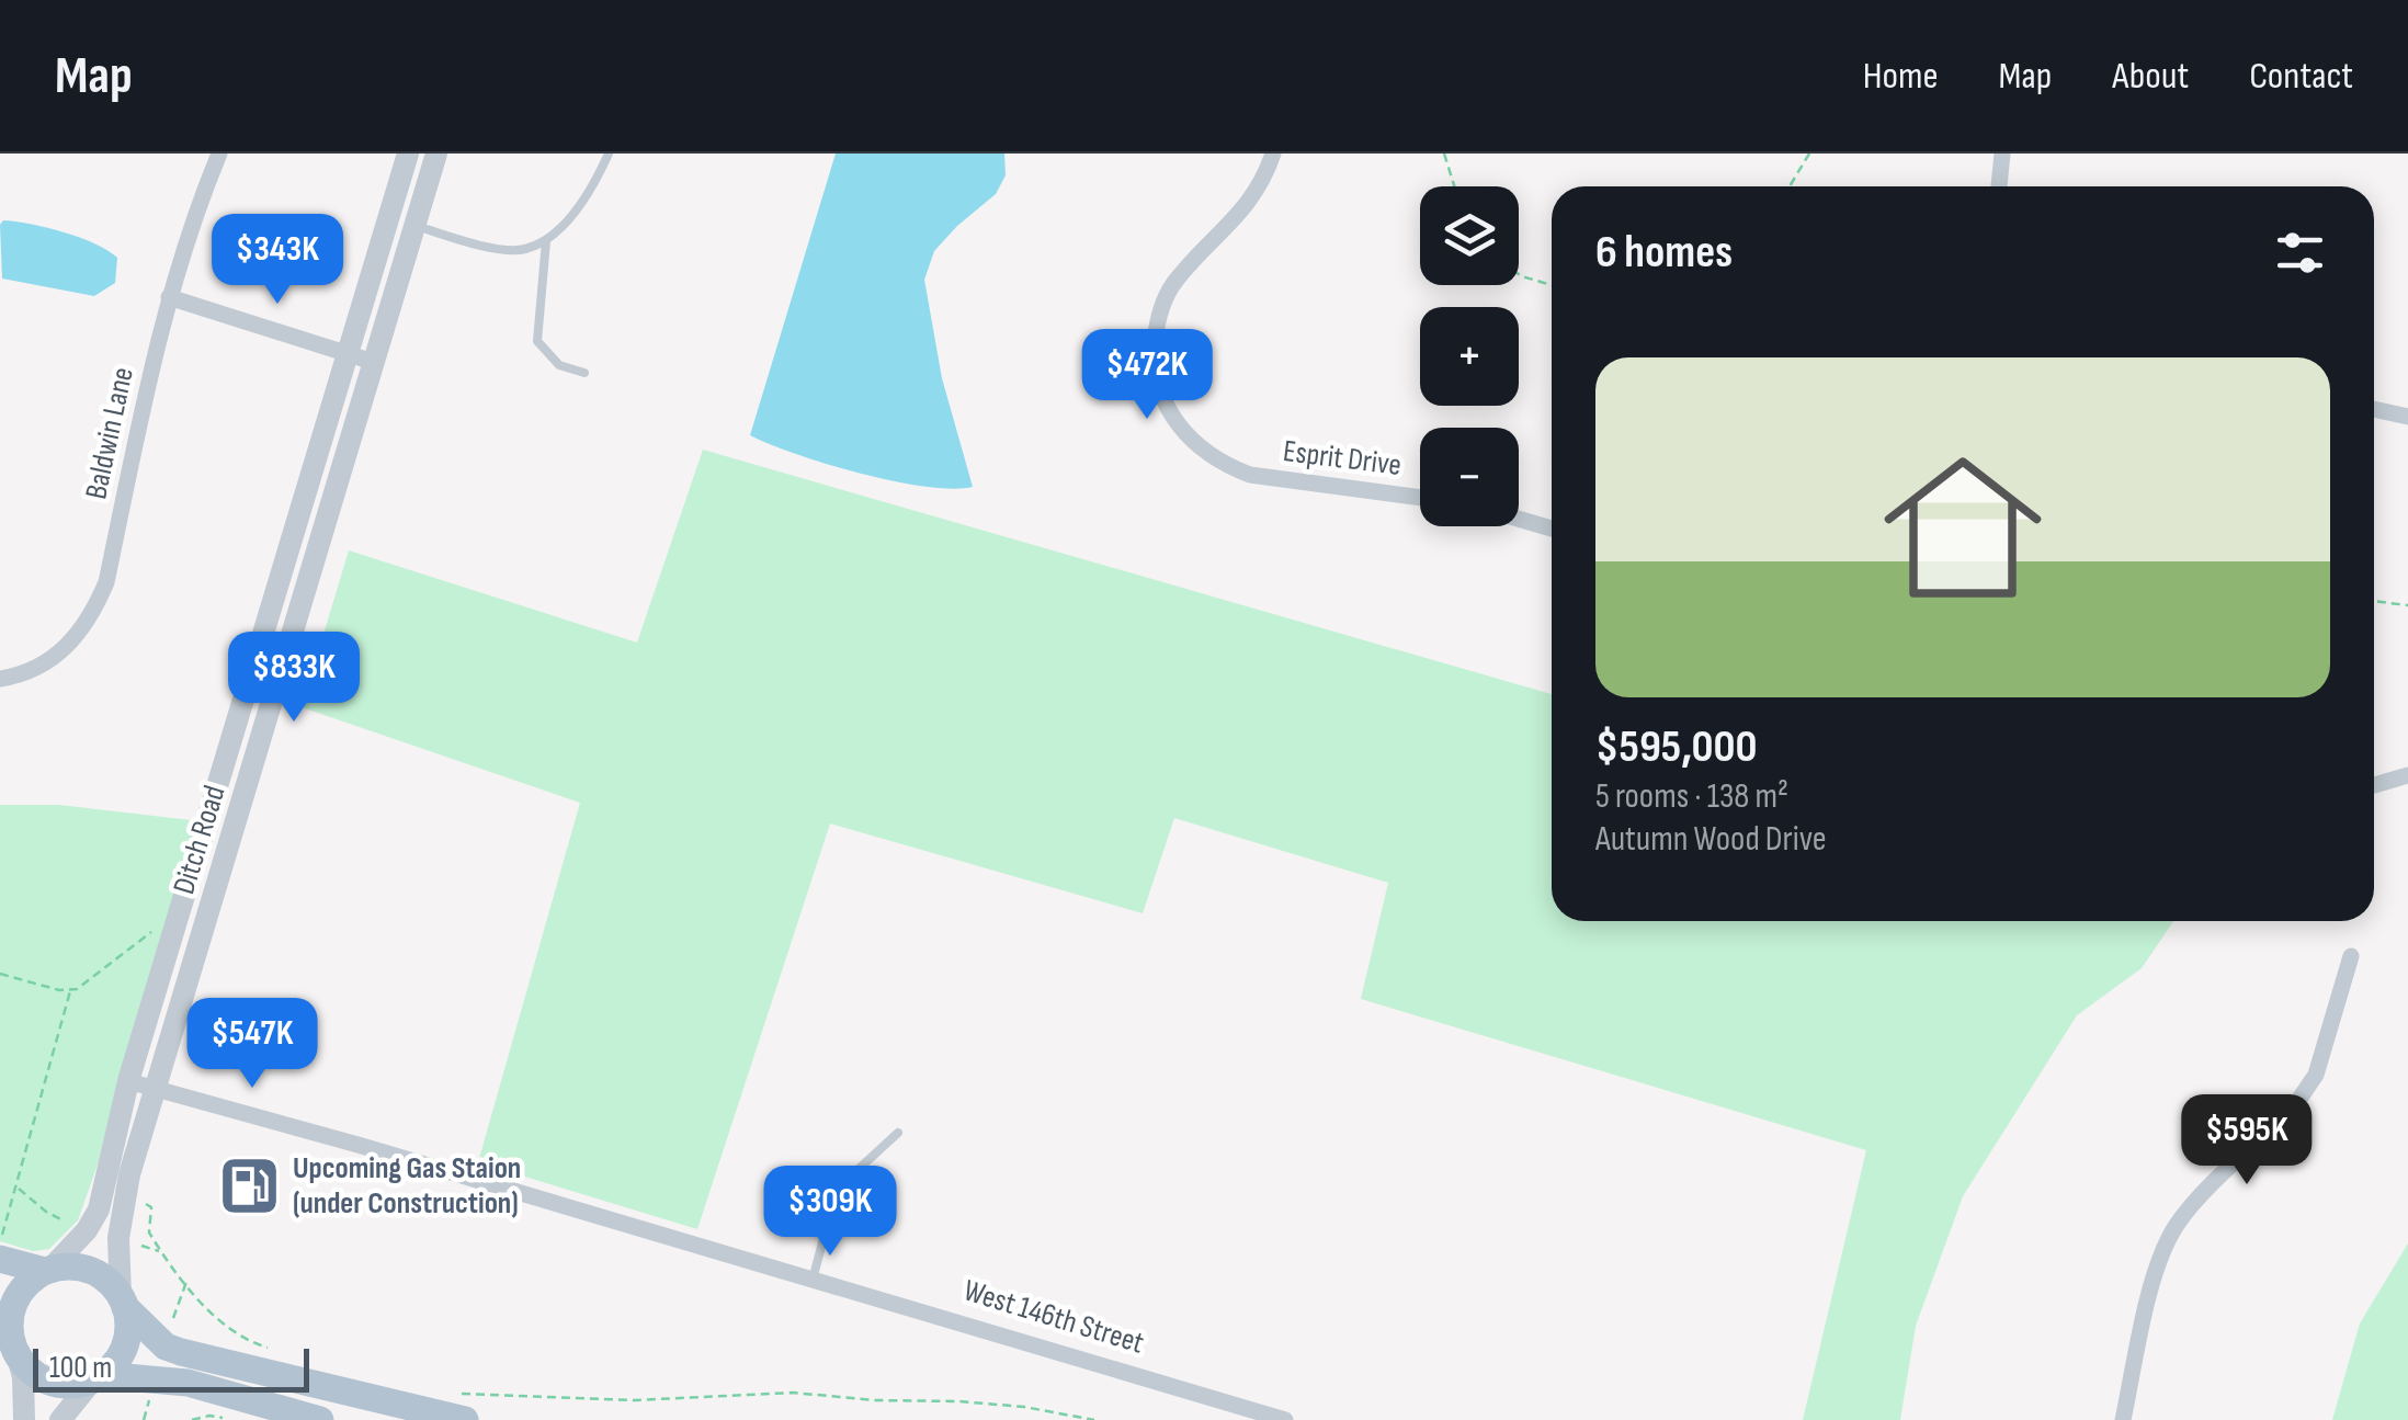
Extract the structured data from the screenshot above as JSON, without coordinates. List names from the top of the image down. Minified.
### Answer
{"streets":{"street":["Baldwin Lane","Esprit Drive","Ditch Road","West 146th Street"]},"crossings":[["Ditch Road","West 146th Street"]],"places":{"fuel station":["Upcoming Gas Staion (under Construction)"]},"scale_bar":"100 m","page":{"header":"Map","nav":["Home","Map","About","Contact"],"map_buttons":["+","−"],"heading":"6 homes","price":["$343K","$472K","$833K","$547K","$595K","$309K"],"list":[{"name":"$595,000","note":"5 rooms · 138 m² · Autumn Wood Drive"}],"scale":"100 m"}}
